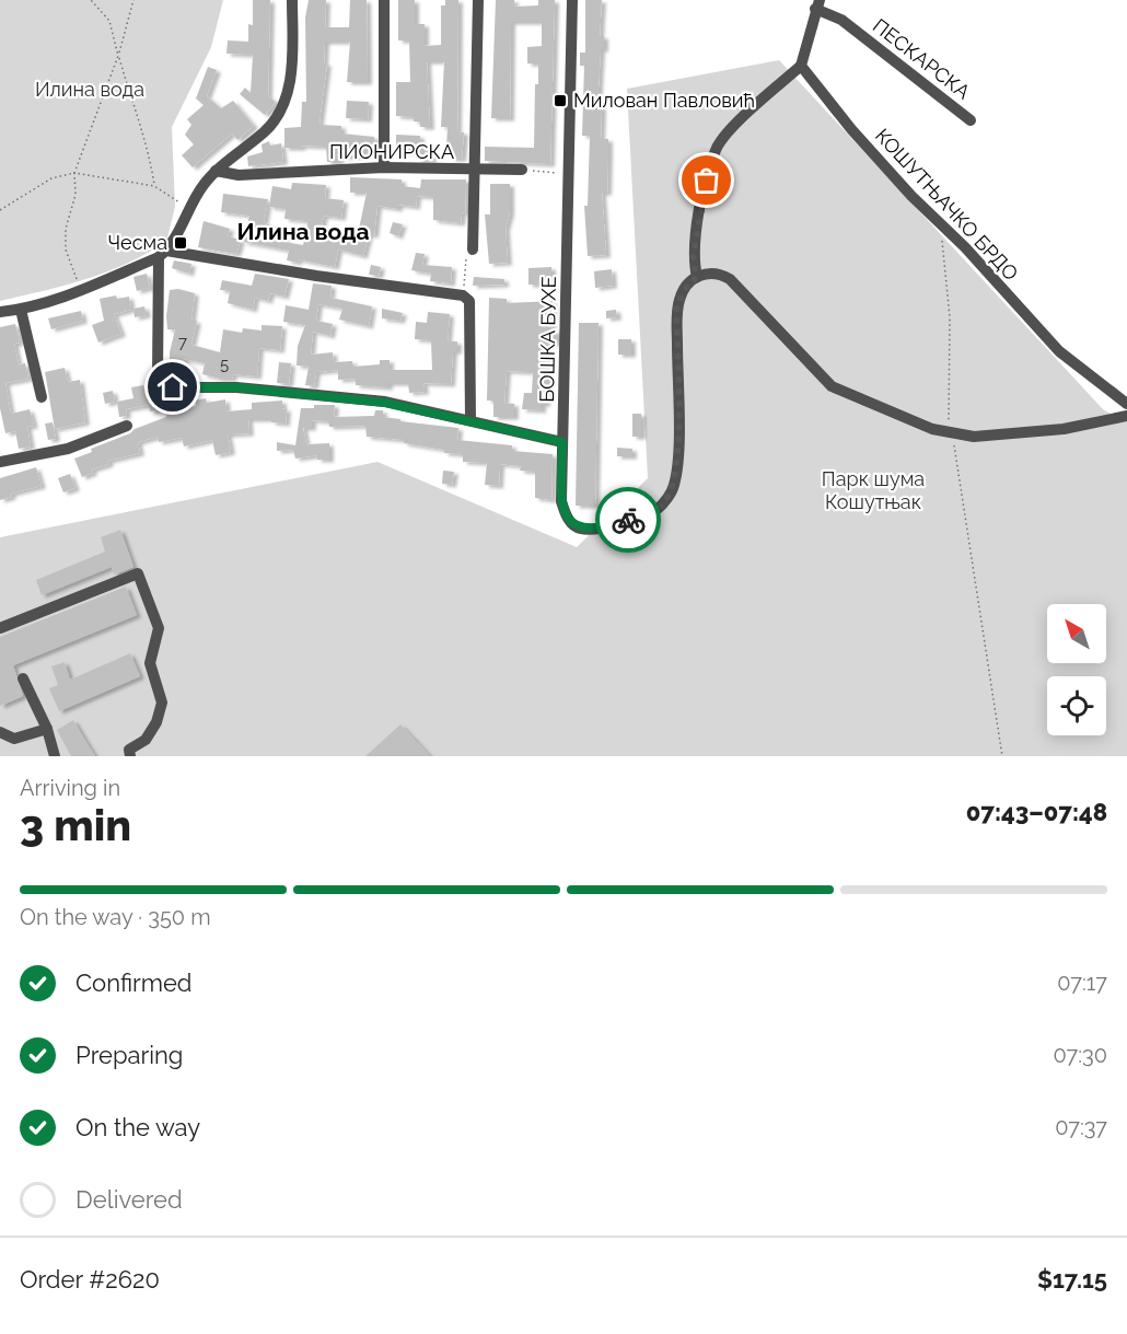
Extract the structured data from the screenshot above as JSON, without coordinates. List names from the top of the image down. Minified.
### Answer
{"streets":{"street":["ПЕСКАРСКА","ПИОНИРСКА","КОШУТЊАЧКО БРДО","БОШКА БУХЕ"]},"districts":["Илина вода"],"parks":["Илина вода","Парк шума Кошутњак"],"places":{"transit":["Милован Павловић","Чесма"]},"house_numbers":["7","5"],"north":"top left","page":{"heading":["3 min","Arriving in","07:43–07:48"],"panel":["Order #2620","$17.15"],"bar":"On the way · 350 m","list":[["Confirmed","07:17"],["Preparing","07:30"],["On the way","07:37"],"Delivered"]}}
